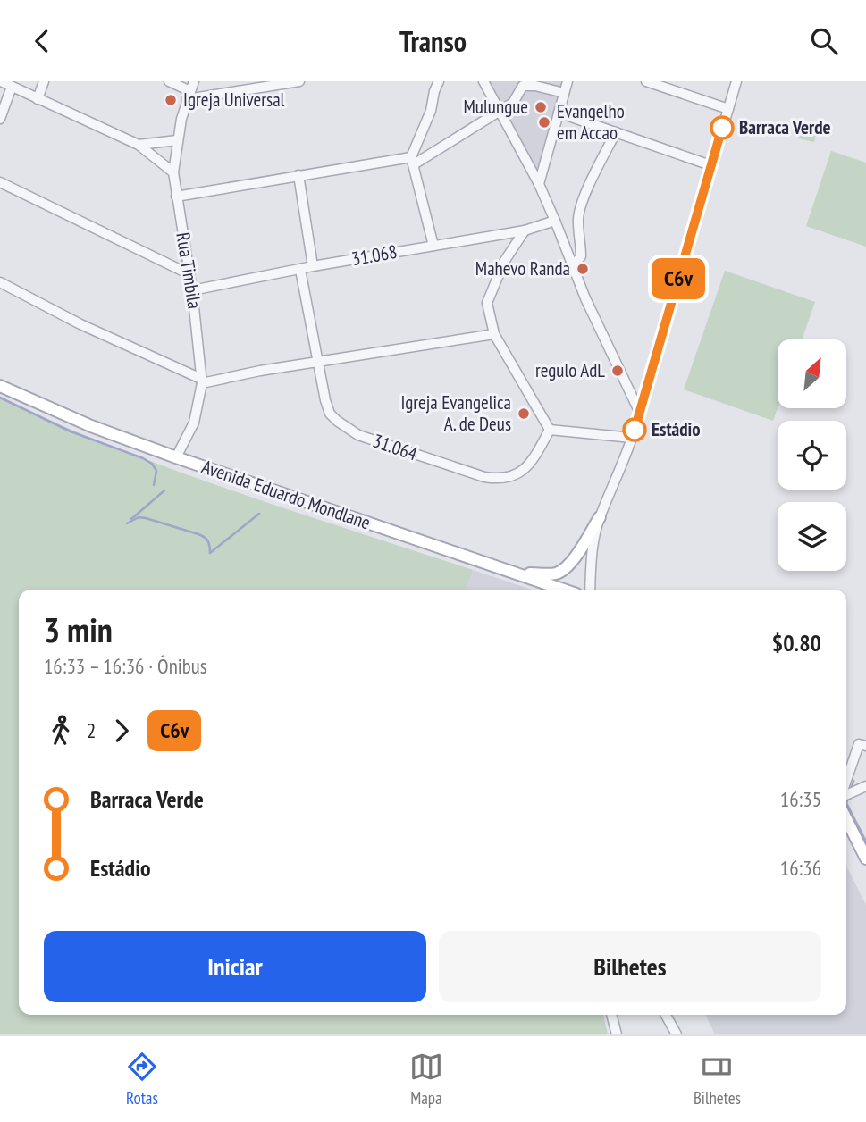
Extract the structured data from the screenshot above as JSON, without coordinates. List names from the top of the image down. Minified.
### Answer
{"streets":{"main road":["Avenida Eduardo Mondlane"],"street":["31.068","Rua Timbila","31.064"]},"crossings":[["31.068","Rua Timbila"],["31.068","31.064"],["Rua Timbila","Avenida Eduardo Mondlane"]],"places":["Igreja Universal","Mulungue","Evangelho em Accao","Barraca Verde","Mahevo Randa","regulo AdL","Igreja Evangelica A. de Deus","Estádio"],"lines":["bus line C6v"],"north":"top right","page":{"header":"Transo","on_map":"C6v","heading":["3 min","16:33 – 16:36 · Ônibus","$0.80"],"legs":["2","C6v"],"list":[{"name":"Barraca Verde","value":"16:35"},{"name":"Estádio","value":"16:36"}],"buttons":["Iniciar","Bilhetes"],"tabs":["Rotas","Mapa","Bilhetes"]}}
